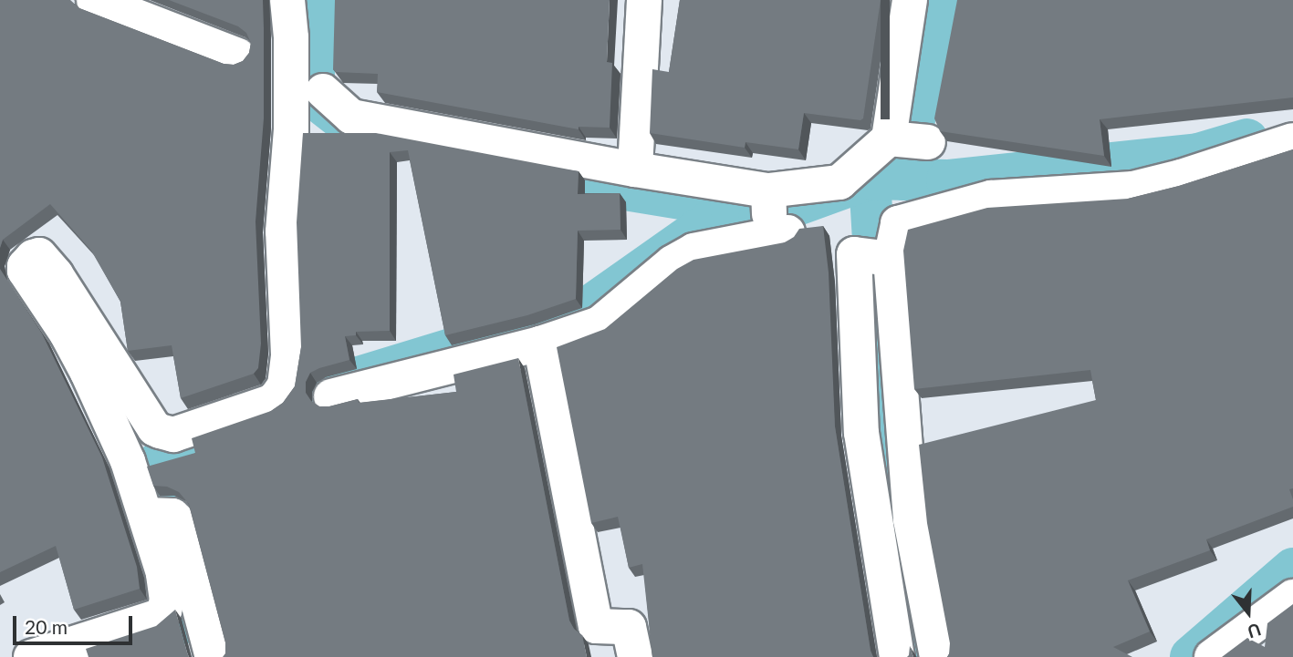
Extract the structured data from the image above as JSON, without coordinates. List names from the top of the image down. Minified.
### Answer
{"scale_bar":"20 m","north":"bottom"}
